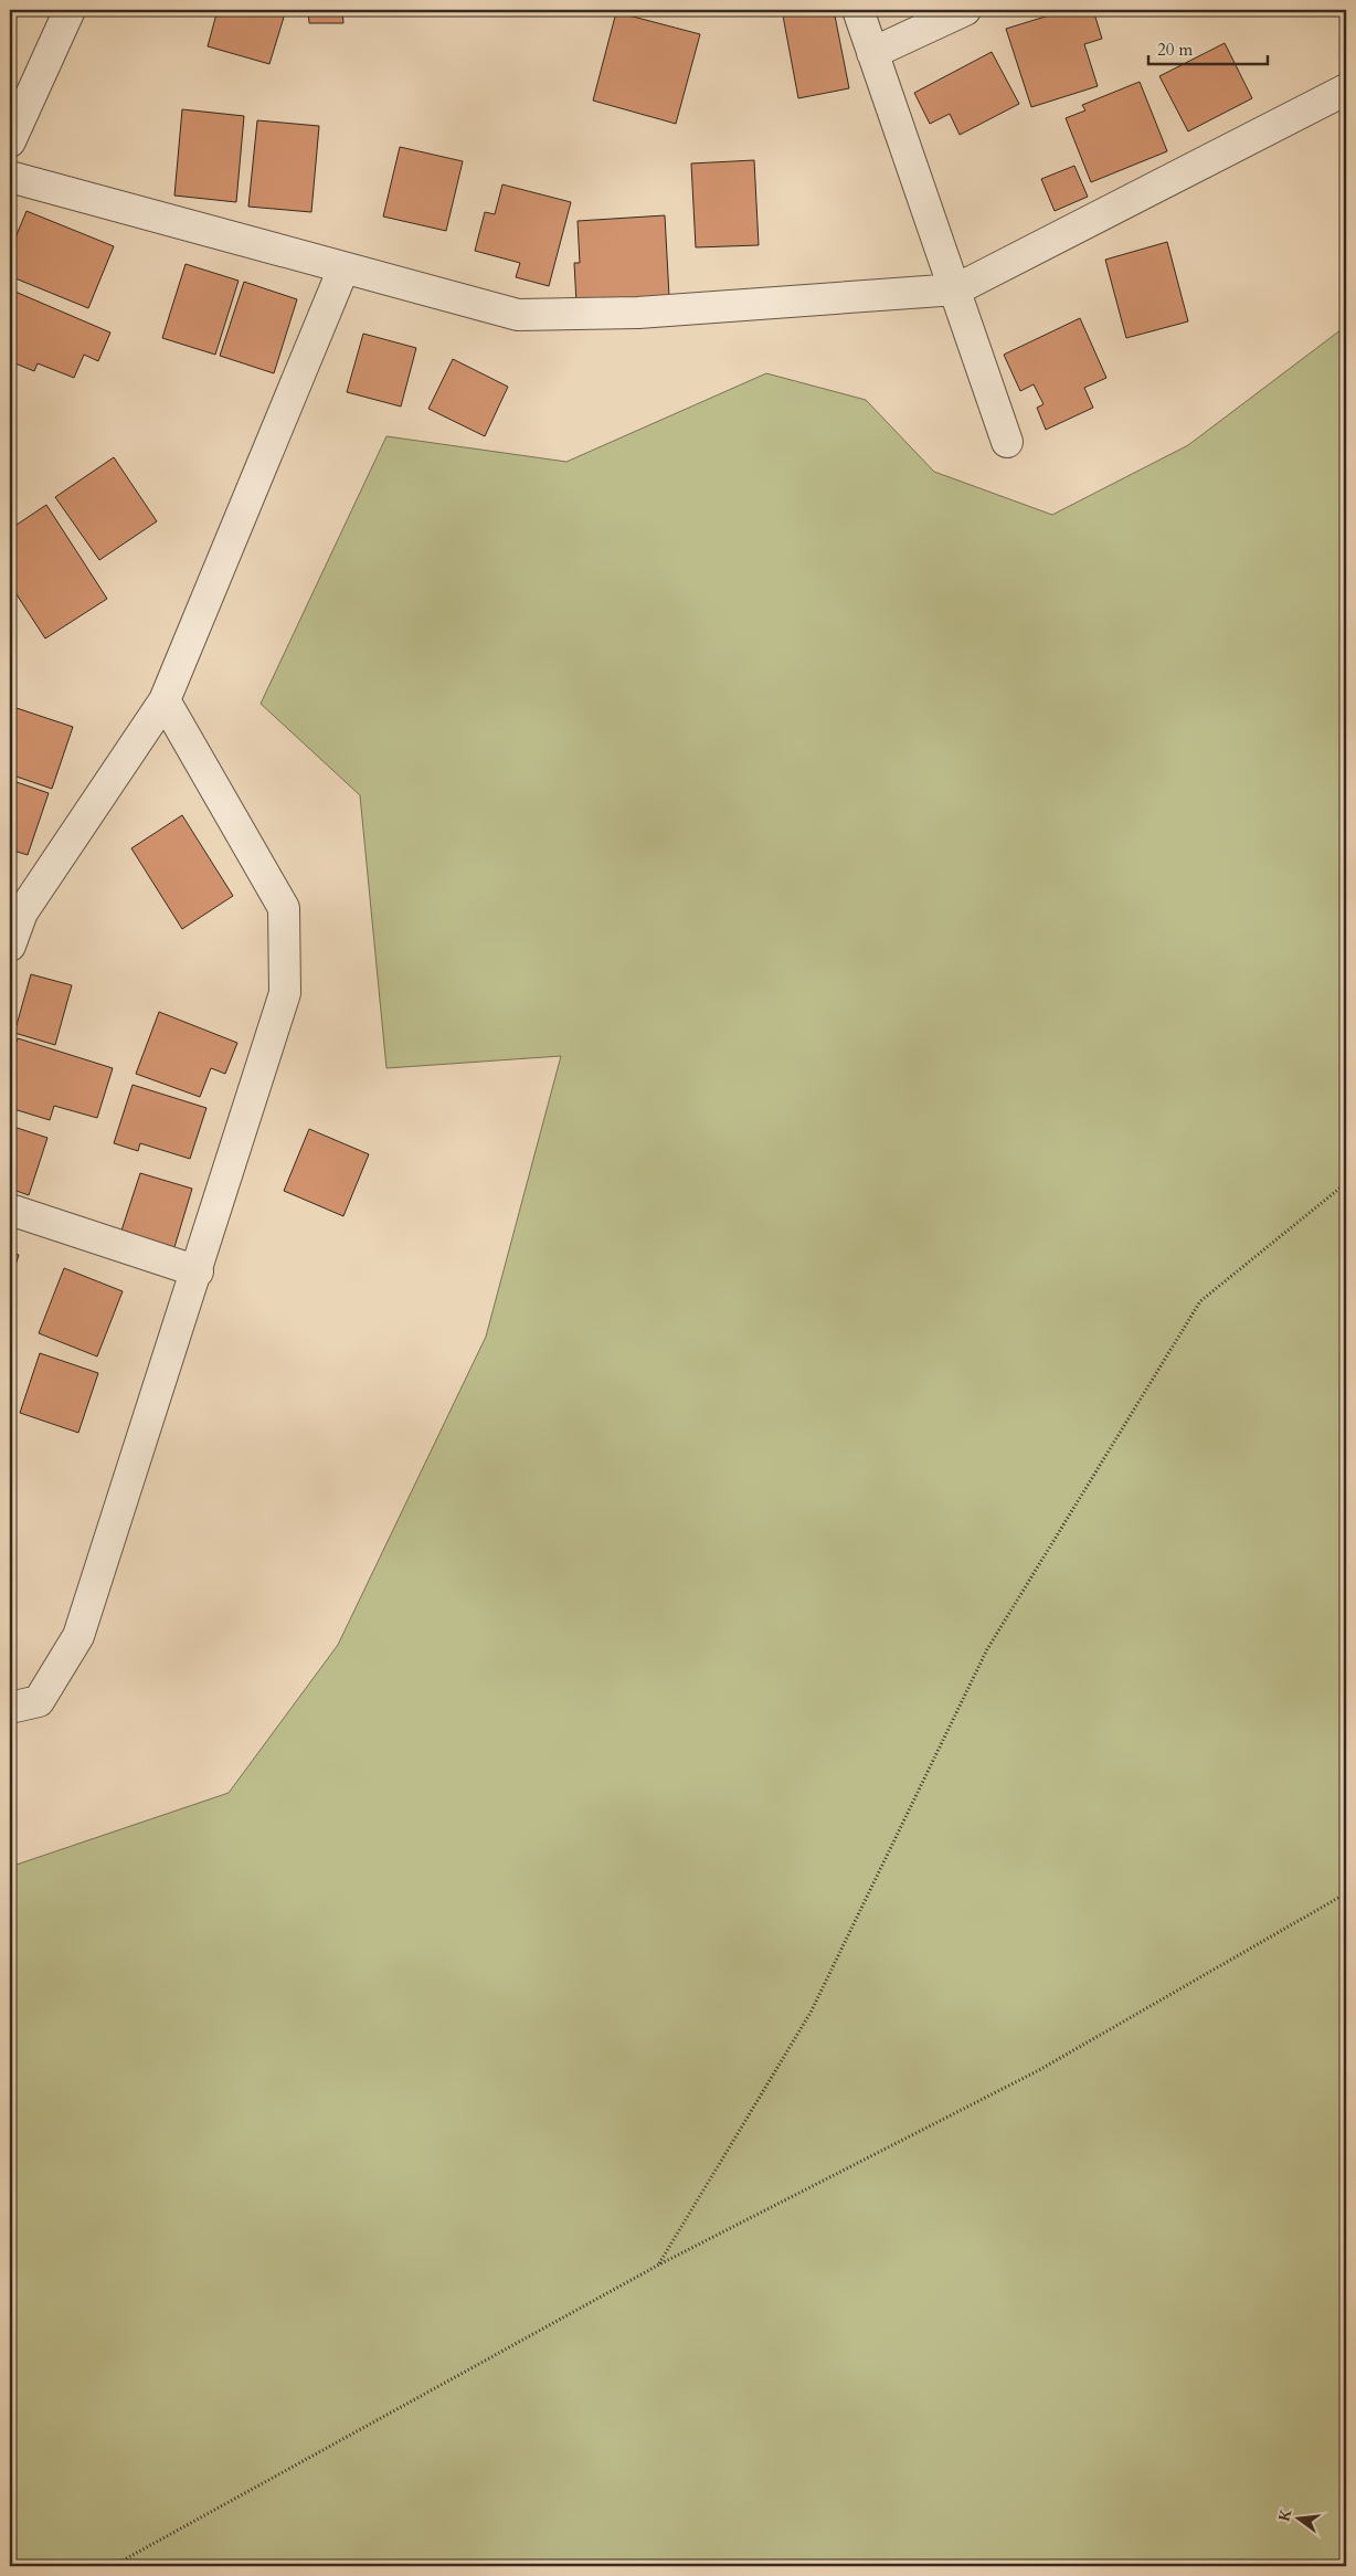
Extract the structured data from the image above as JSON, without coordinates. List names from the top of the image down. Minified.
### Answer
{"scale_bar":"20 m","north":"left"}
